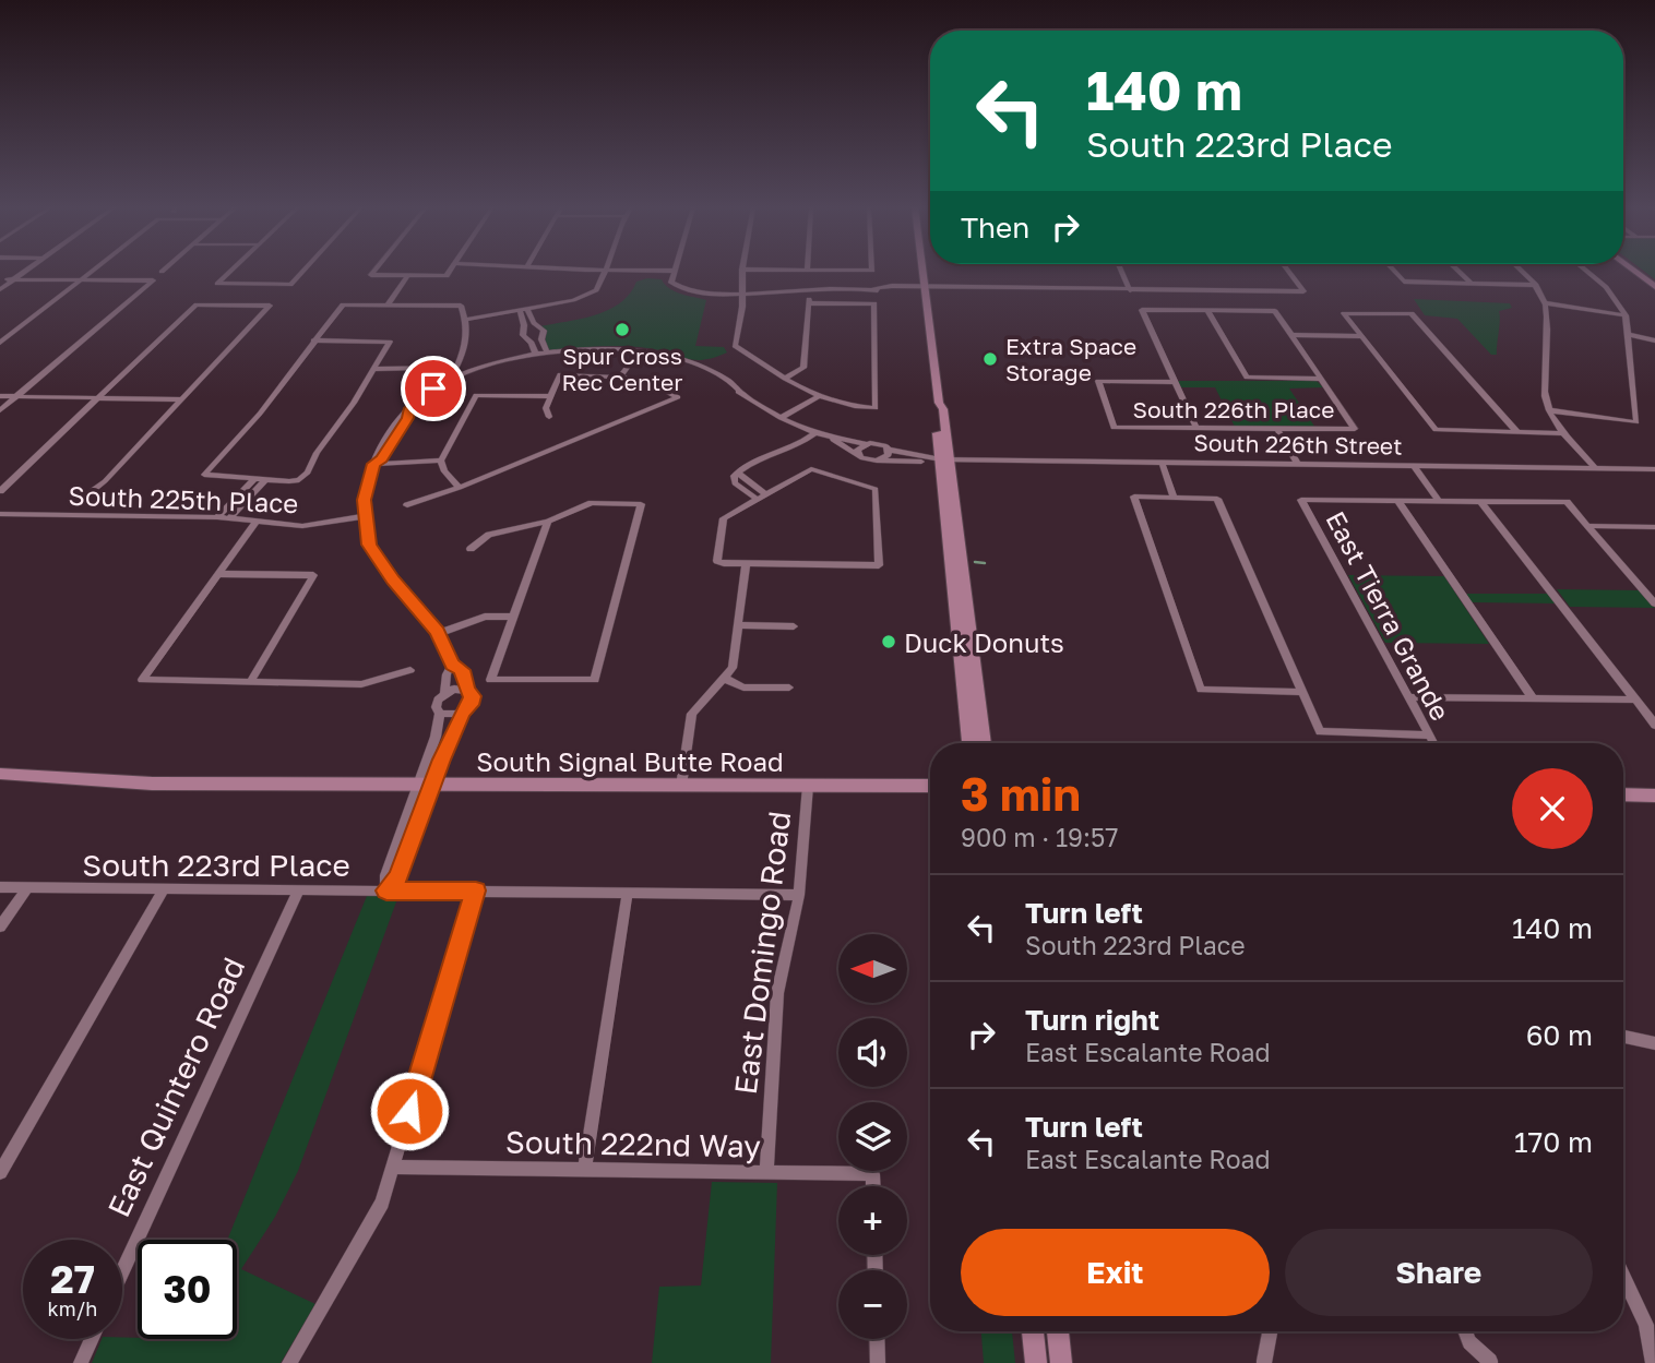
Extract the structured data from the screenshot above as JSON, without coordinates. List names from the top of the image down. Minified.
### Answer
{"streets":{"main road":["South Signal Butte Road"],"street":["South 226th Place","South 226th Street","South 225th Place","East Tierra Grande","South 223rd Place","East Domingo Road","East Quintero Road","South 222nd Way"]},"crossings":[["South Signal Butte Road","East Domingo Road"],["South 223rd Place","East Domingo Road"],["South 223rd Place","East Quintero Road"],["East Domingo Road","South 222nd Way"]],"places":["Spur Cross Rec Center","Extra Space Storage","Duck Donuts"],"north":"left","page":{"turn":["140 m","South 223rd Place"],"then":"Then","heading":["3 min","900 m · 19:57"],"list":[{"name":"Turn left","note":"South 223rd Place","value":"140 m"},{"name":"Turn right","note":"East Escalante Road","value":"60 m"},{"name":"Turn left","note":"East Escalante Road","value":"170 m"}],"map_buttons":["+","−"],"buttons":["Exit","Share"],"speed":"27 km/h","limit":"30"}}
